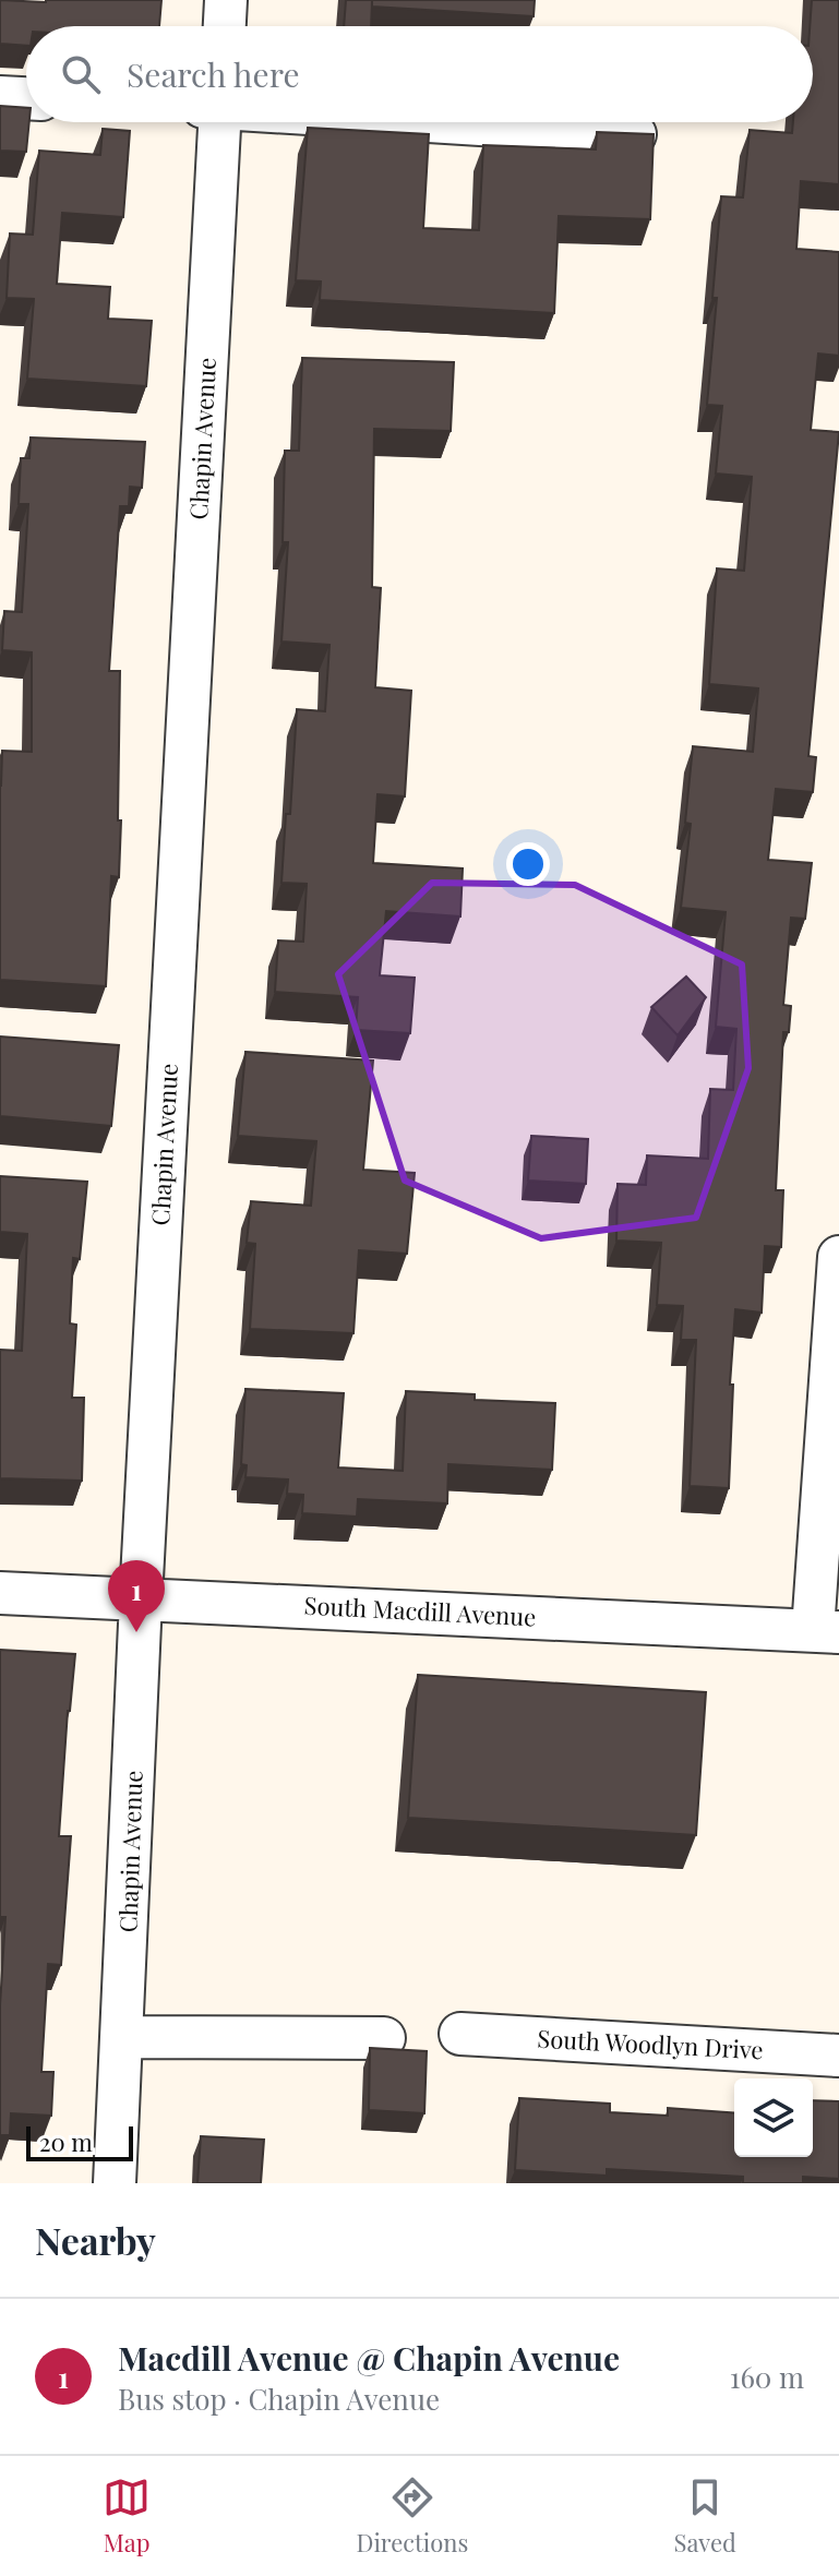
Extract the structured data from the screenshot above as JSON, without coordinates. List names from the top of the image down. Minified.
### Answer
{"streets":{"street":["Chapin Avenue","South Macdill Avenue","South Woodlyn Drive"]},"crossings":[["Chapin Avenue","South Macdill Avenue"]],"scale_bar":"20 m","page":{"search":"Search here","pins":"1","scale":"20 m","heading":"Nearby","list":[{"mark":"1","name":"Macdill Avenue @ Chapin Avenue","note":"Bus stop · Chapin Avenue","value":"160 m"}],"nav":["Map","Directions","Saved"]}}
